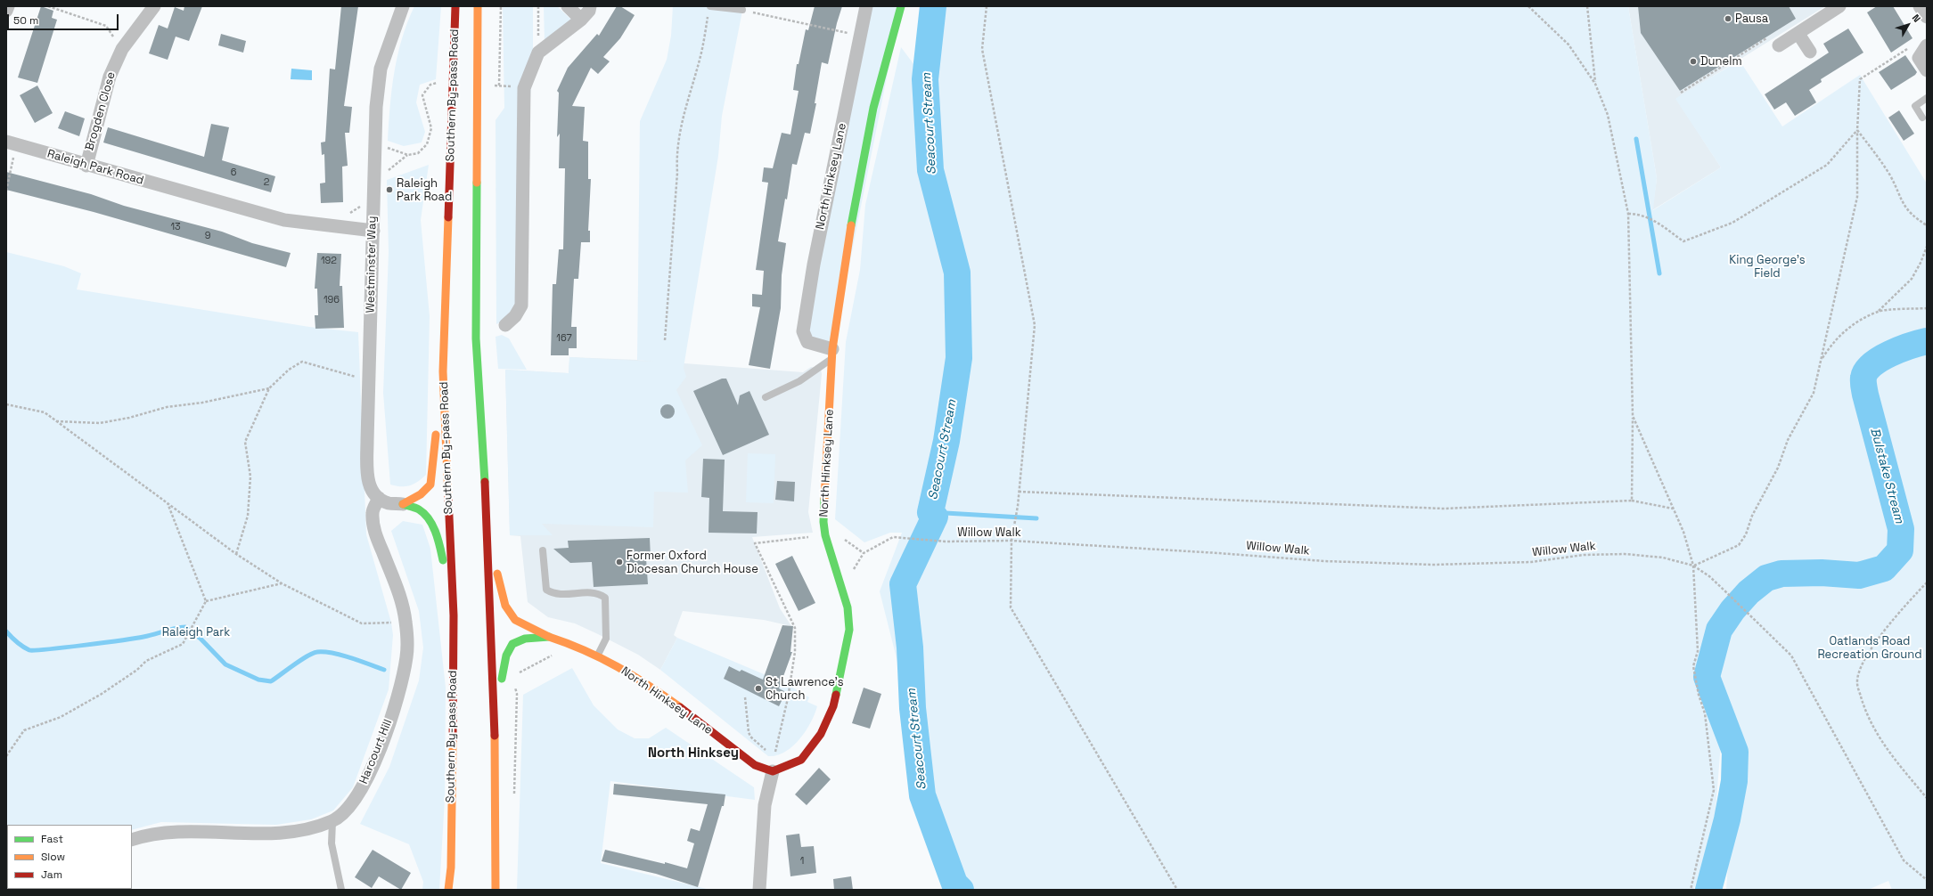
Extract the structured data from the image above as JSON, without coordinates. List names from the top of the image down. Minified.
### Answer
{"streets":{"main road":["Southern By-pass Road","North Hinksey Lane"],"street":["Brogden Close","Raleigh Park Road","Westminster Way","Harcourt Hill"],"path":["Willow Walk"]},"crossings":[["Brogden Close","Raleigh Park Road"],["Raleigh Park Road","Westminster Way"],["Westminster Way","Harcourt Hill"]],"districts":["North Hinksey"],"water":["Seacourt Stream","Bulstake Stream"],"parks":["King George's Field","Raleigh Park","Oatlands Road Recreation Ground"],"places":["Pausa","Dunelm","Raleigh Park Road","Former Oxford Diocesan Church House","St Lawrence's Church"],"house_numbers":["6","2","13","9","192","196","167","1"],"legend":["Fast","Slow","Jam"],"scale_bar":"50 m","north":"top right"}
